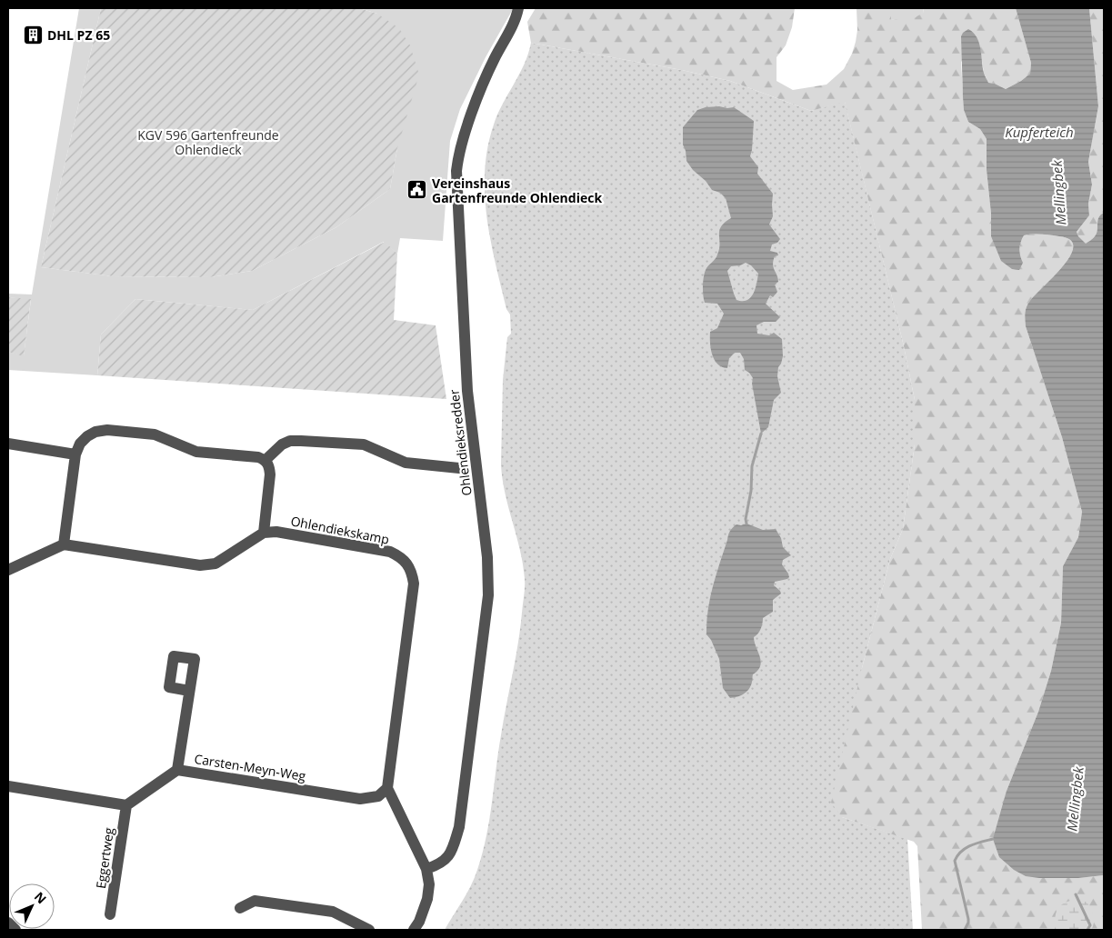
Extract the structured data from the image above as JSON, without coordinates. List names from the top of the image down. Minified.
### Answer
{"streets":{"street":["Ohlendieksredder","Ohlendiekskamp","Carsten-Meyn-Weg","Eggertweg"]},"crossings":[["Ohlendiekskamp","Carsten-Meyn-Weg"],["Carsten-Meyn-Weg","Eggertweg"]],"water":["Kupferteich","Mellingbek"],"parks":["KGV 596 Gartenfreunde Ohlendieck"],"places":{"building":["DHL PZ 65"],"public building":["Vereinshaus Gartenfreunde Ohlendieck"]},"north":"top right"}
